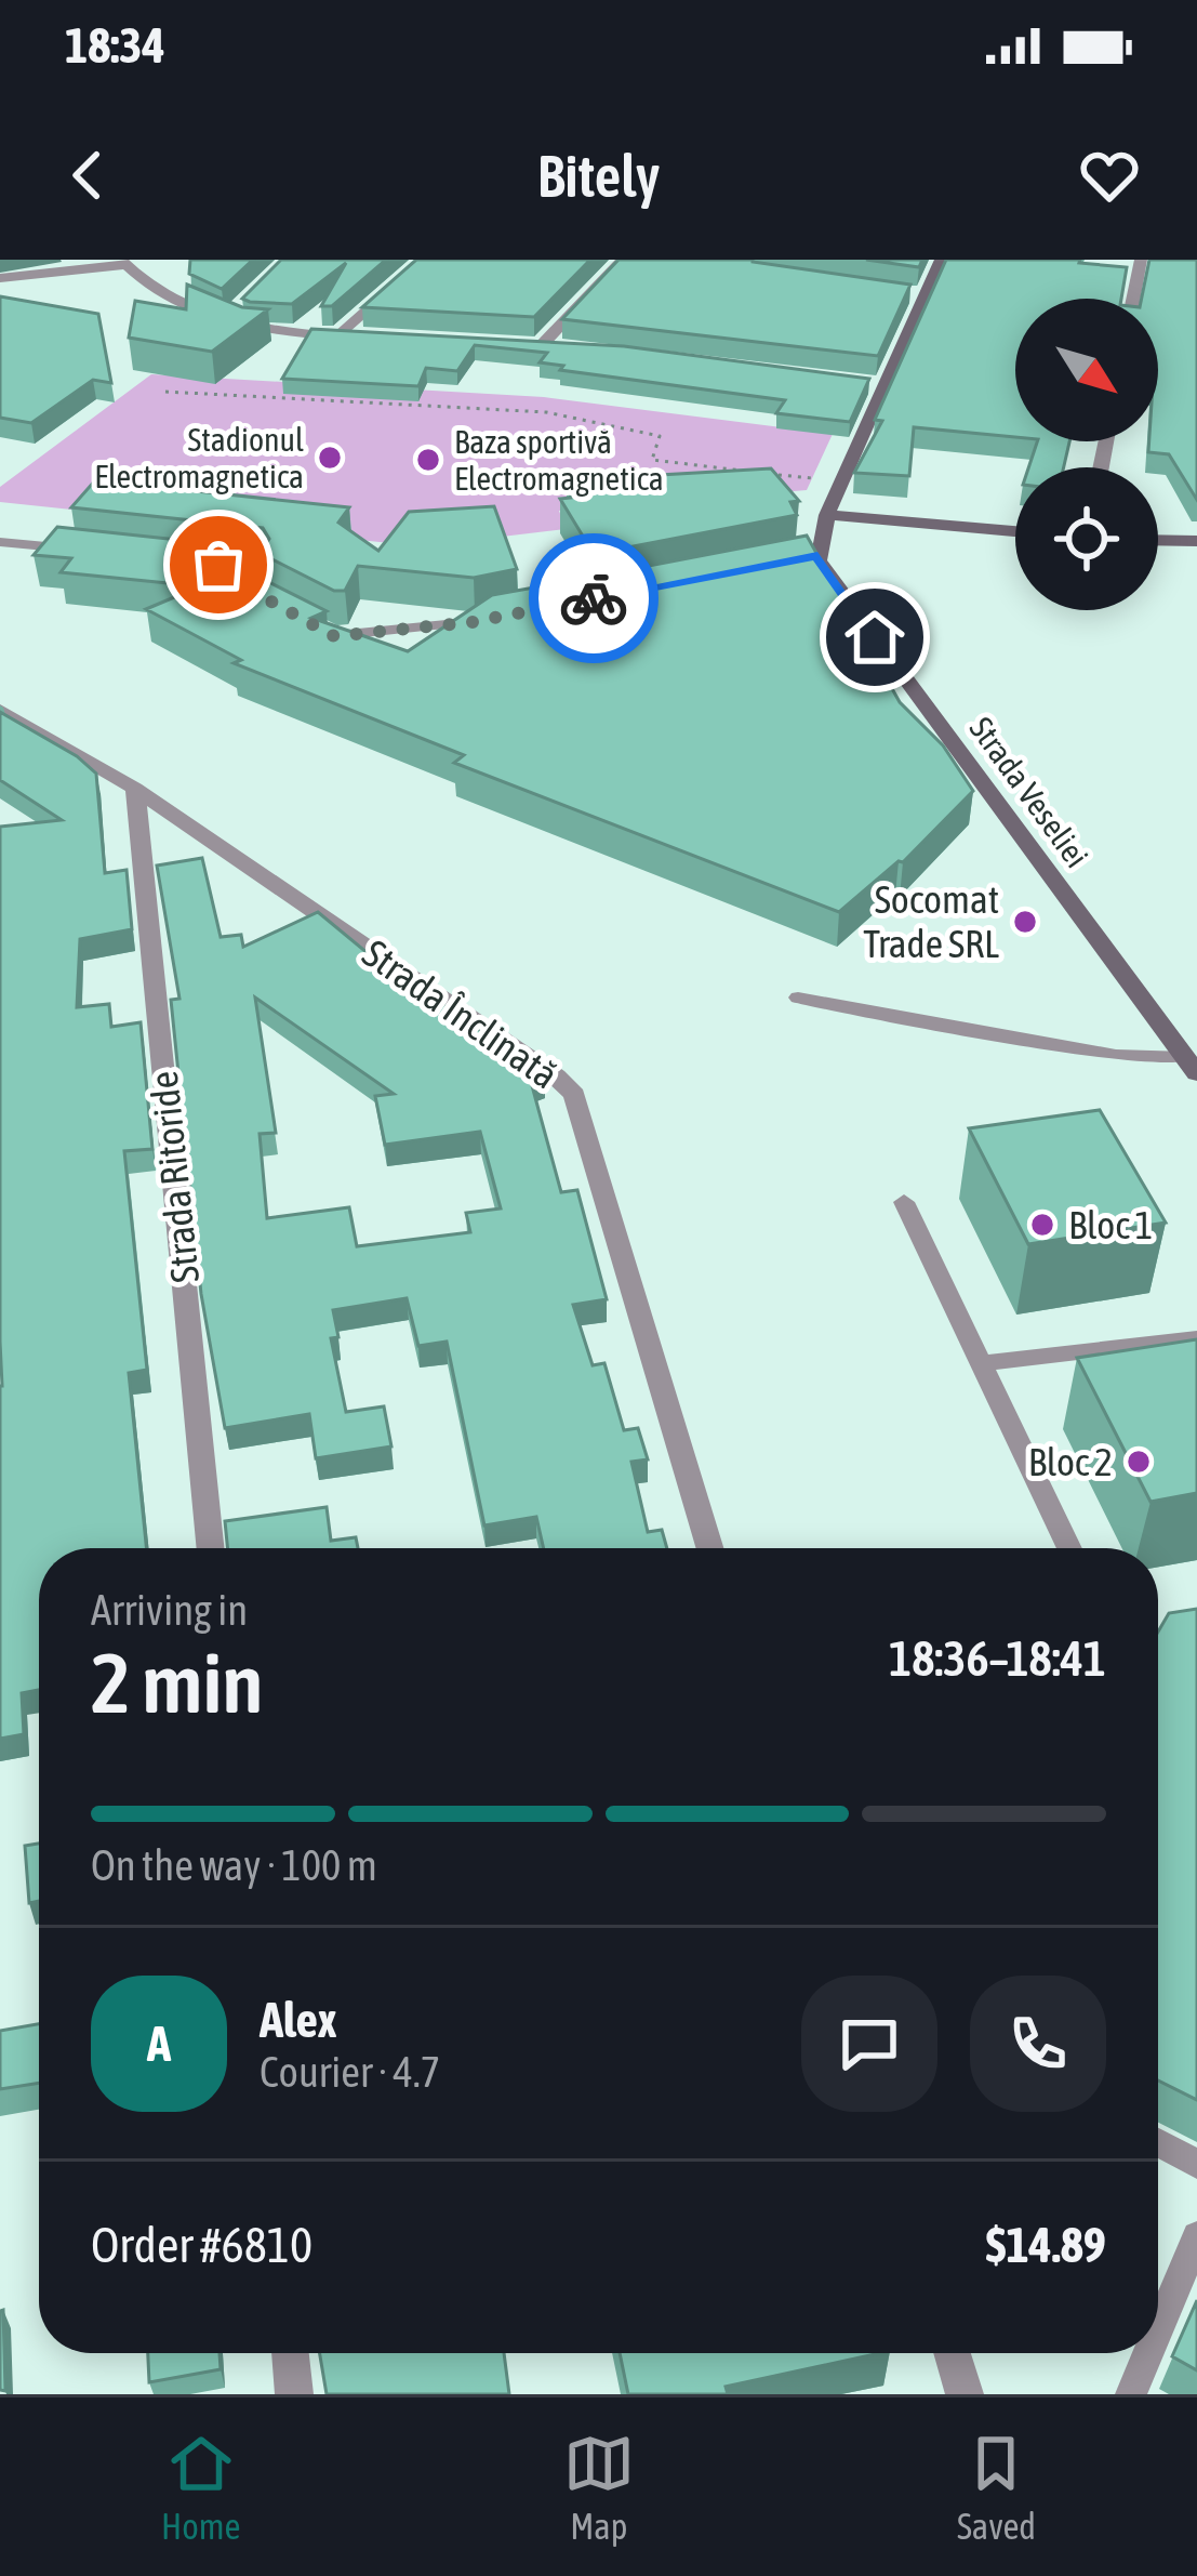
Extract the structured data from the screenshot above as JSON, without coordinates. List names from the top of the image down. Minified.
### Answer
{"streets":{"street":["Strada Veseliei","Strada Înclinată","Strada Ritoride"]},"crossings":[["Strada Înclinată","Strada Ritoride"]],"places":["Stadionul Electromagnetica","Baza sportivă Electromagnetica","Socomat Trade SRL","Bloc 1","Bloc 2"],"north":"bottom right","page":{"status":"18:34","header":"Bitely","heading":["2 min","Arriving in","18:36–18:41"],"panel":["Alex","Courier · 4.7","Order #6810","$14.89"],"bar":"On the way · 100 m","round":"A","tabs":["Home","Map","Saved"]}}
